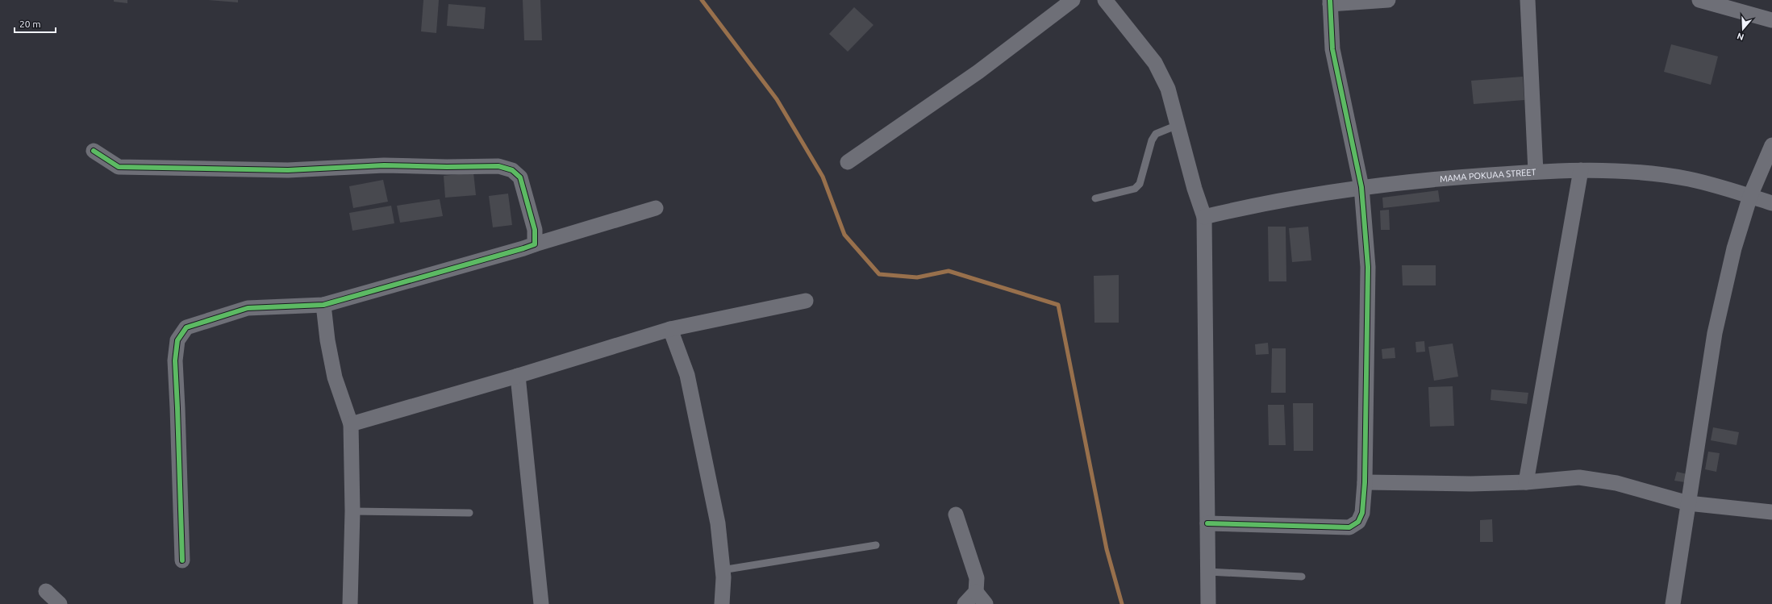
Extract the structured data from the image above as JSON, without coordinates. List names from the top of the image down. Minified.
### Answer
{"streets":{"street":["MAMA POKUAA STREET"]},"scale_bar":"20 m","north":"bottom"}
